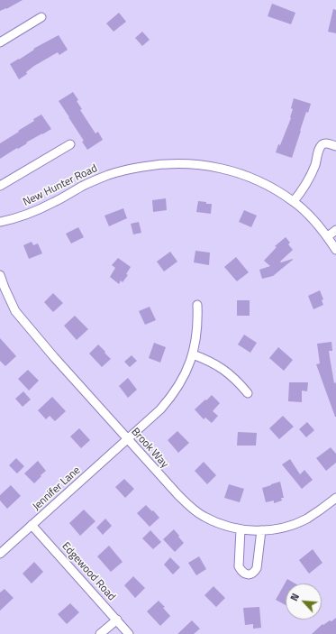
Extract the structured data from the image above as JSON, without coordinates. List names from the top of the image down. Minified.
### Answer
{"streets":{"street":["New Hunter Road","Brook Way","Jennifer Lane","Edgewood Road"]},"crossings":[["Brook Way","Jennifer Lane"],["Jennifer Lane","Edgewood Road"]],"north":"top left"}
